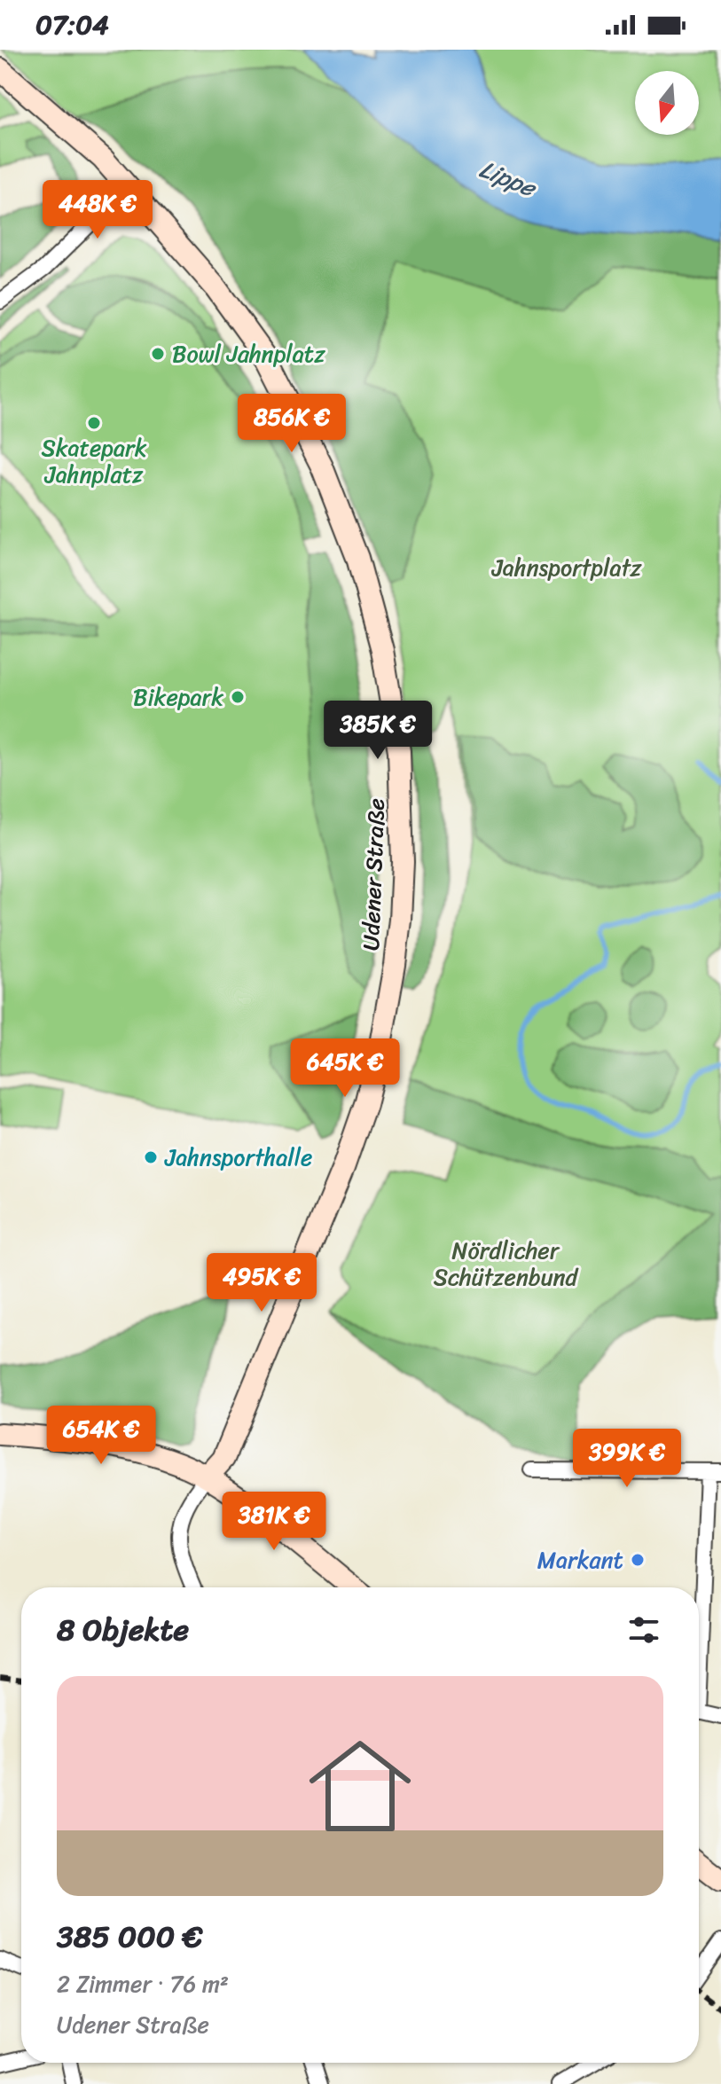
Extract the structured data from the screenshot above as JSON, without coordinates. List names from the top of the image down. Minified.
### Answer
{"streets":{"main road":["Udener Straße"]},"water":["Lippe"],"parks":["Jahnsportplatz","Nördlicher Schützenbund"],"places":["Bowl Jahnplatz","Skatepark Jahnplatz","Bikepark","Jahnsporthalle","Markant"],"north":"bottom","page":{"status":"07:04","price":["448K €","856K €","385K €","645K €","495K €","654K €","399K €","381K €"],"heading":"8 Objekte","list":[{"name":"385 000 €","note":"2 Zimmer · 76 m² · Udener Straße"}]}}
